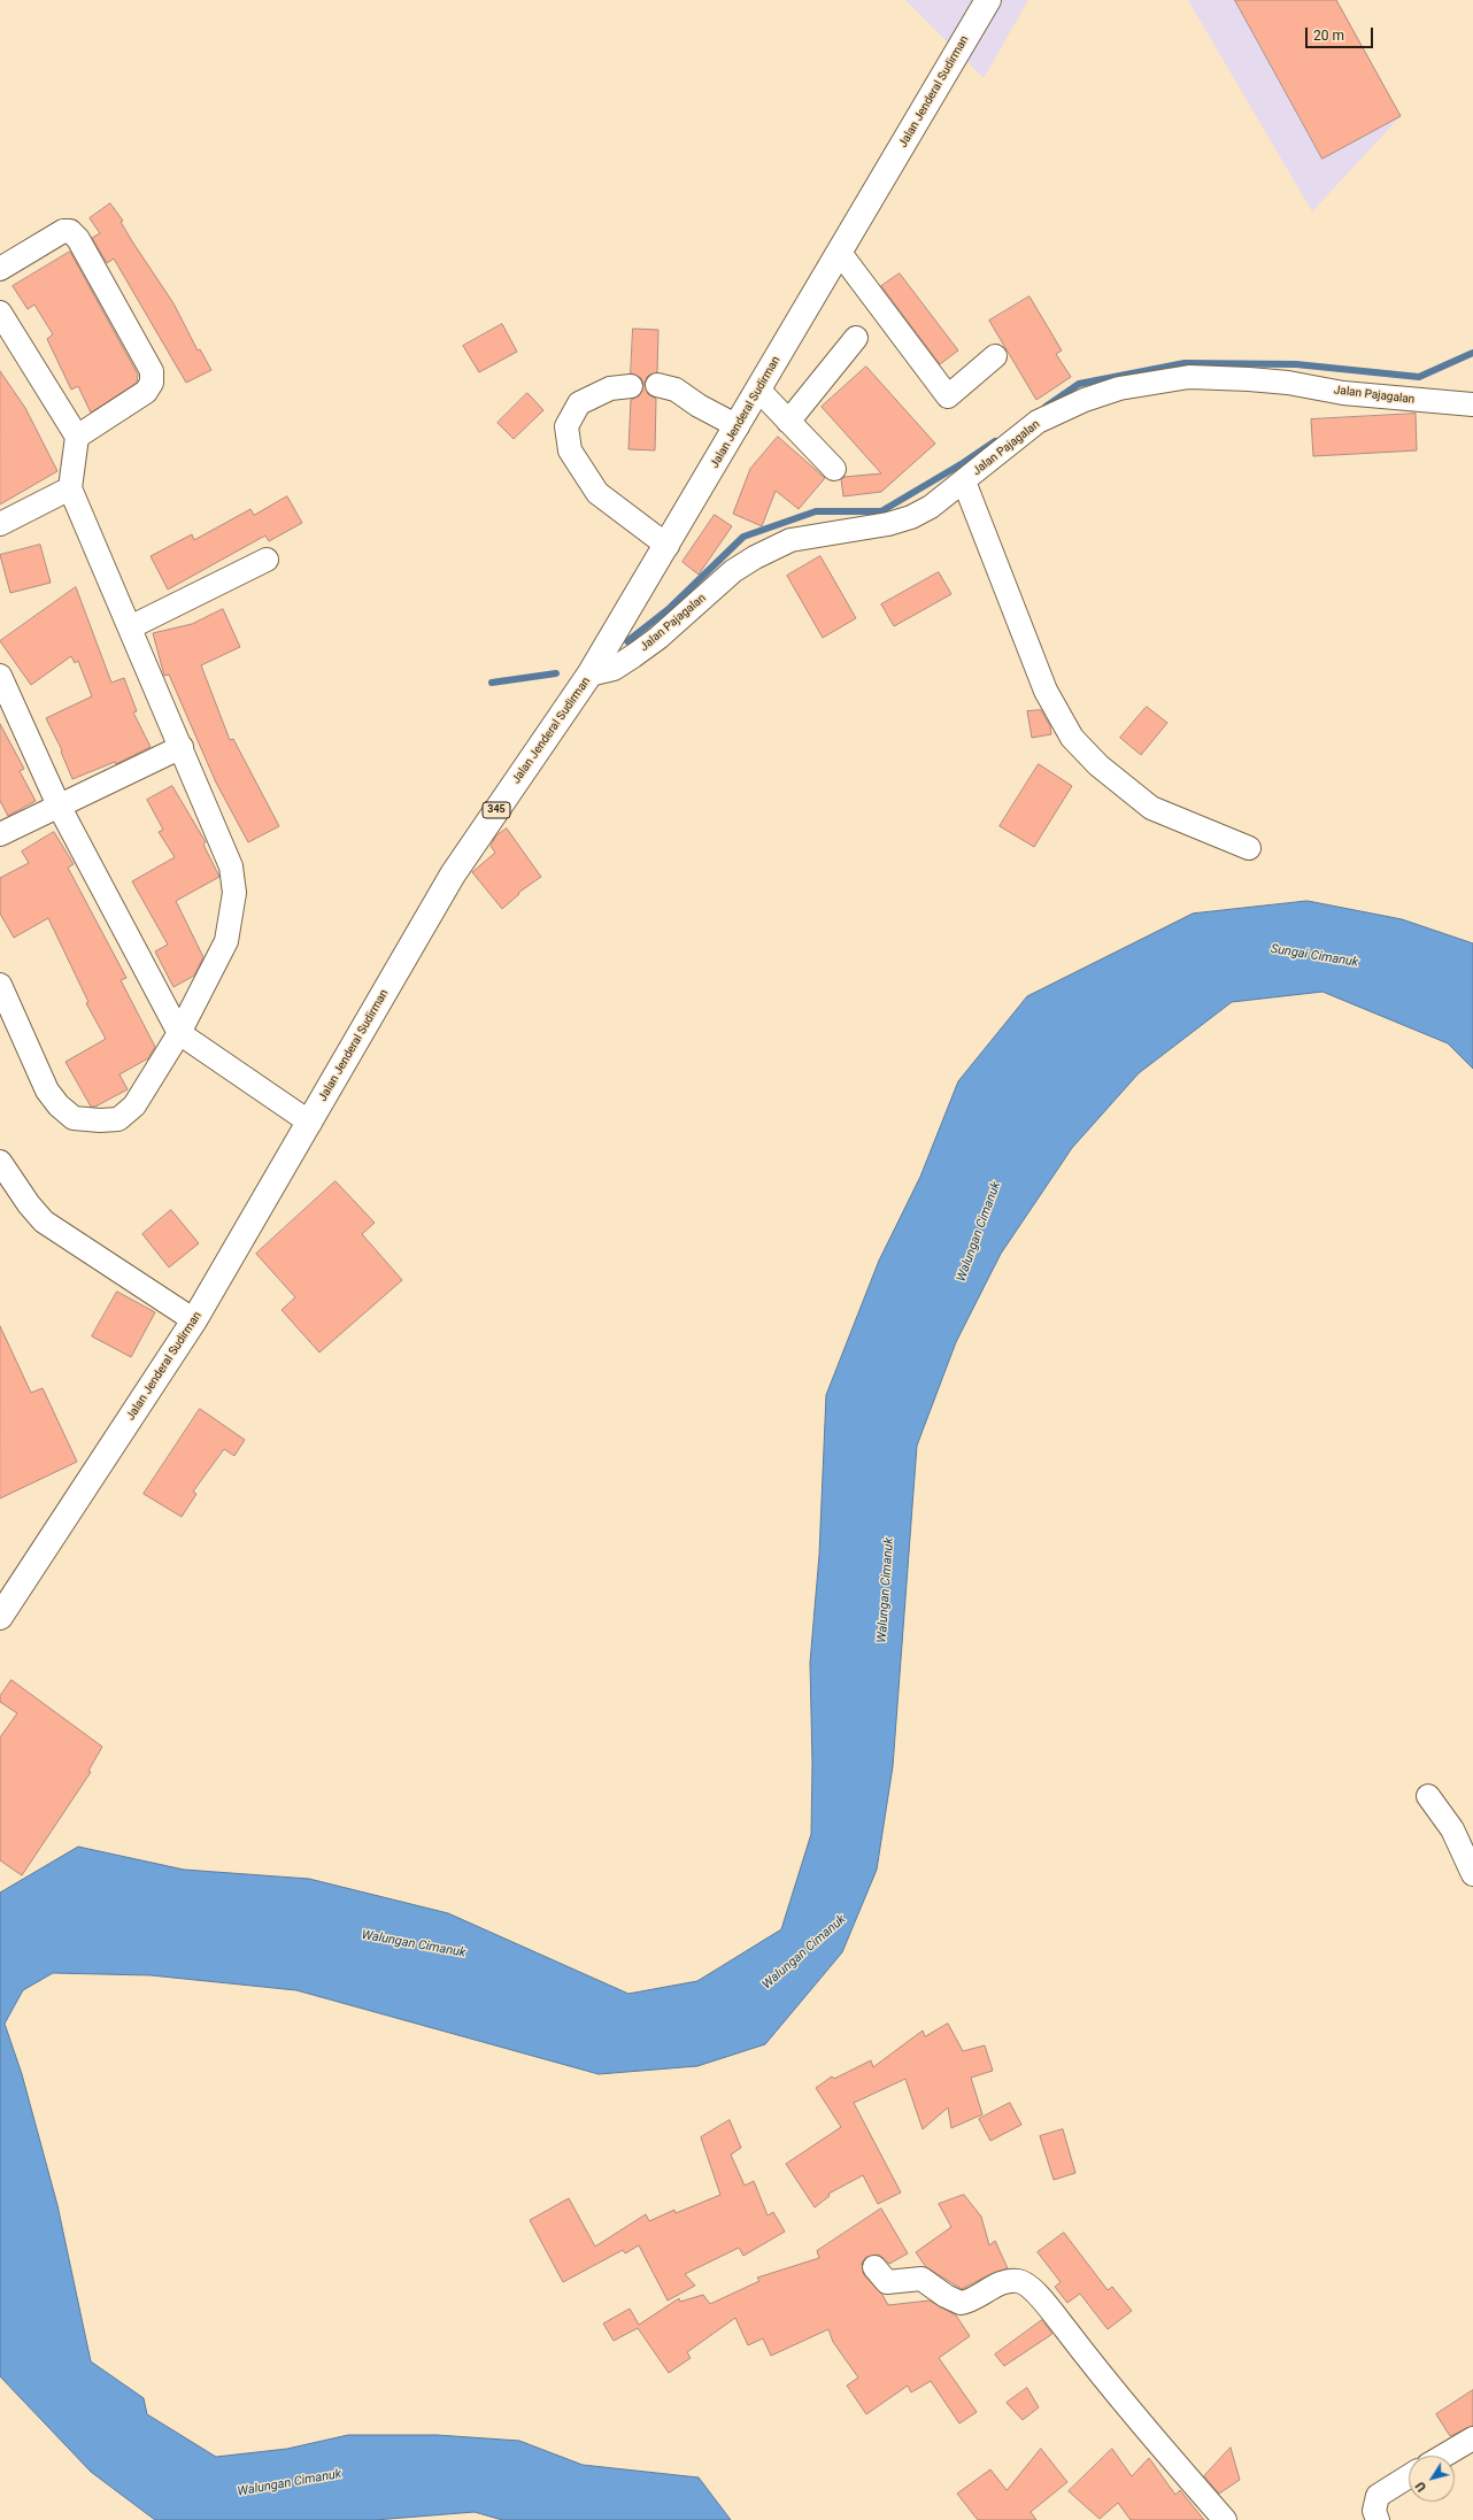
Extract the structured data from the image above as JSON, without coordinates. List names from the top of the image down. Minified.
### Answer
{"streets":{"main road":["Jalan Jenderal Sudirman","345"],"street":["Jalan Pajagalan"]},"crossings":[["Jalan Jenderal Sudirman","Jalan Pajagalan"]],"water":["Sungai Cimanuk","Walungan Cimanuk"],"scale_bar":"20 m","north":"bottom left"}
